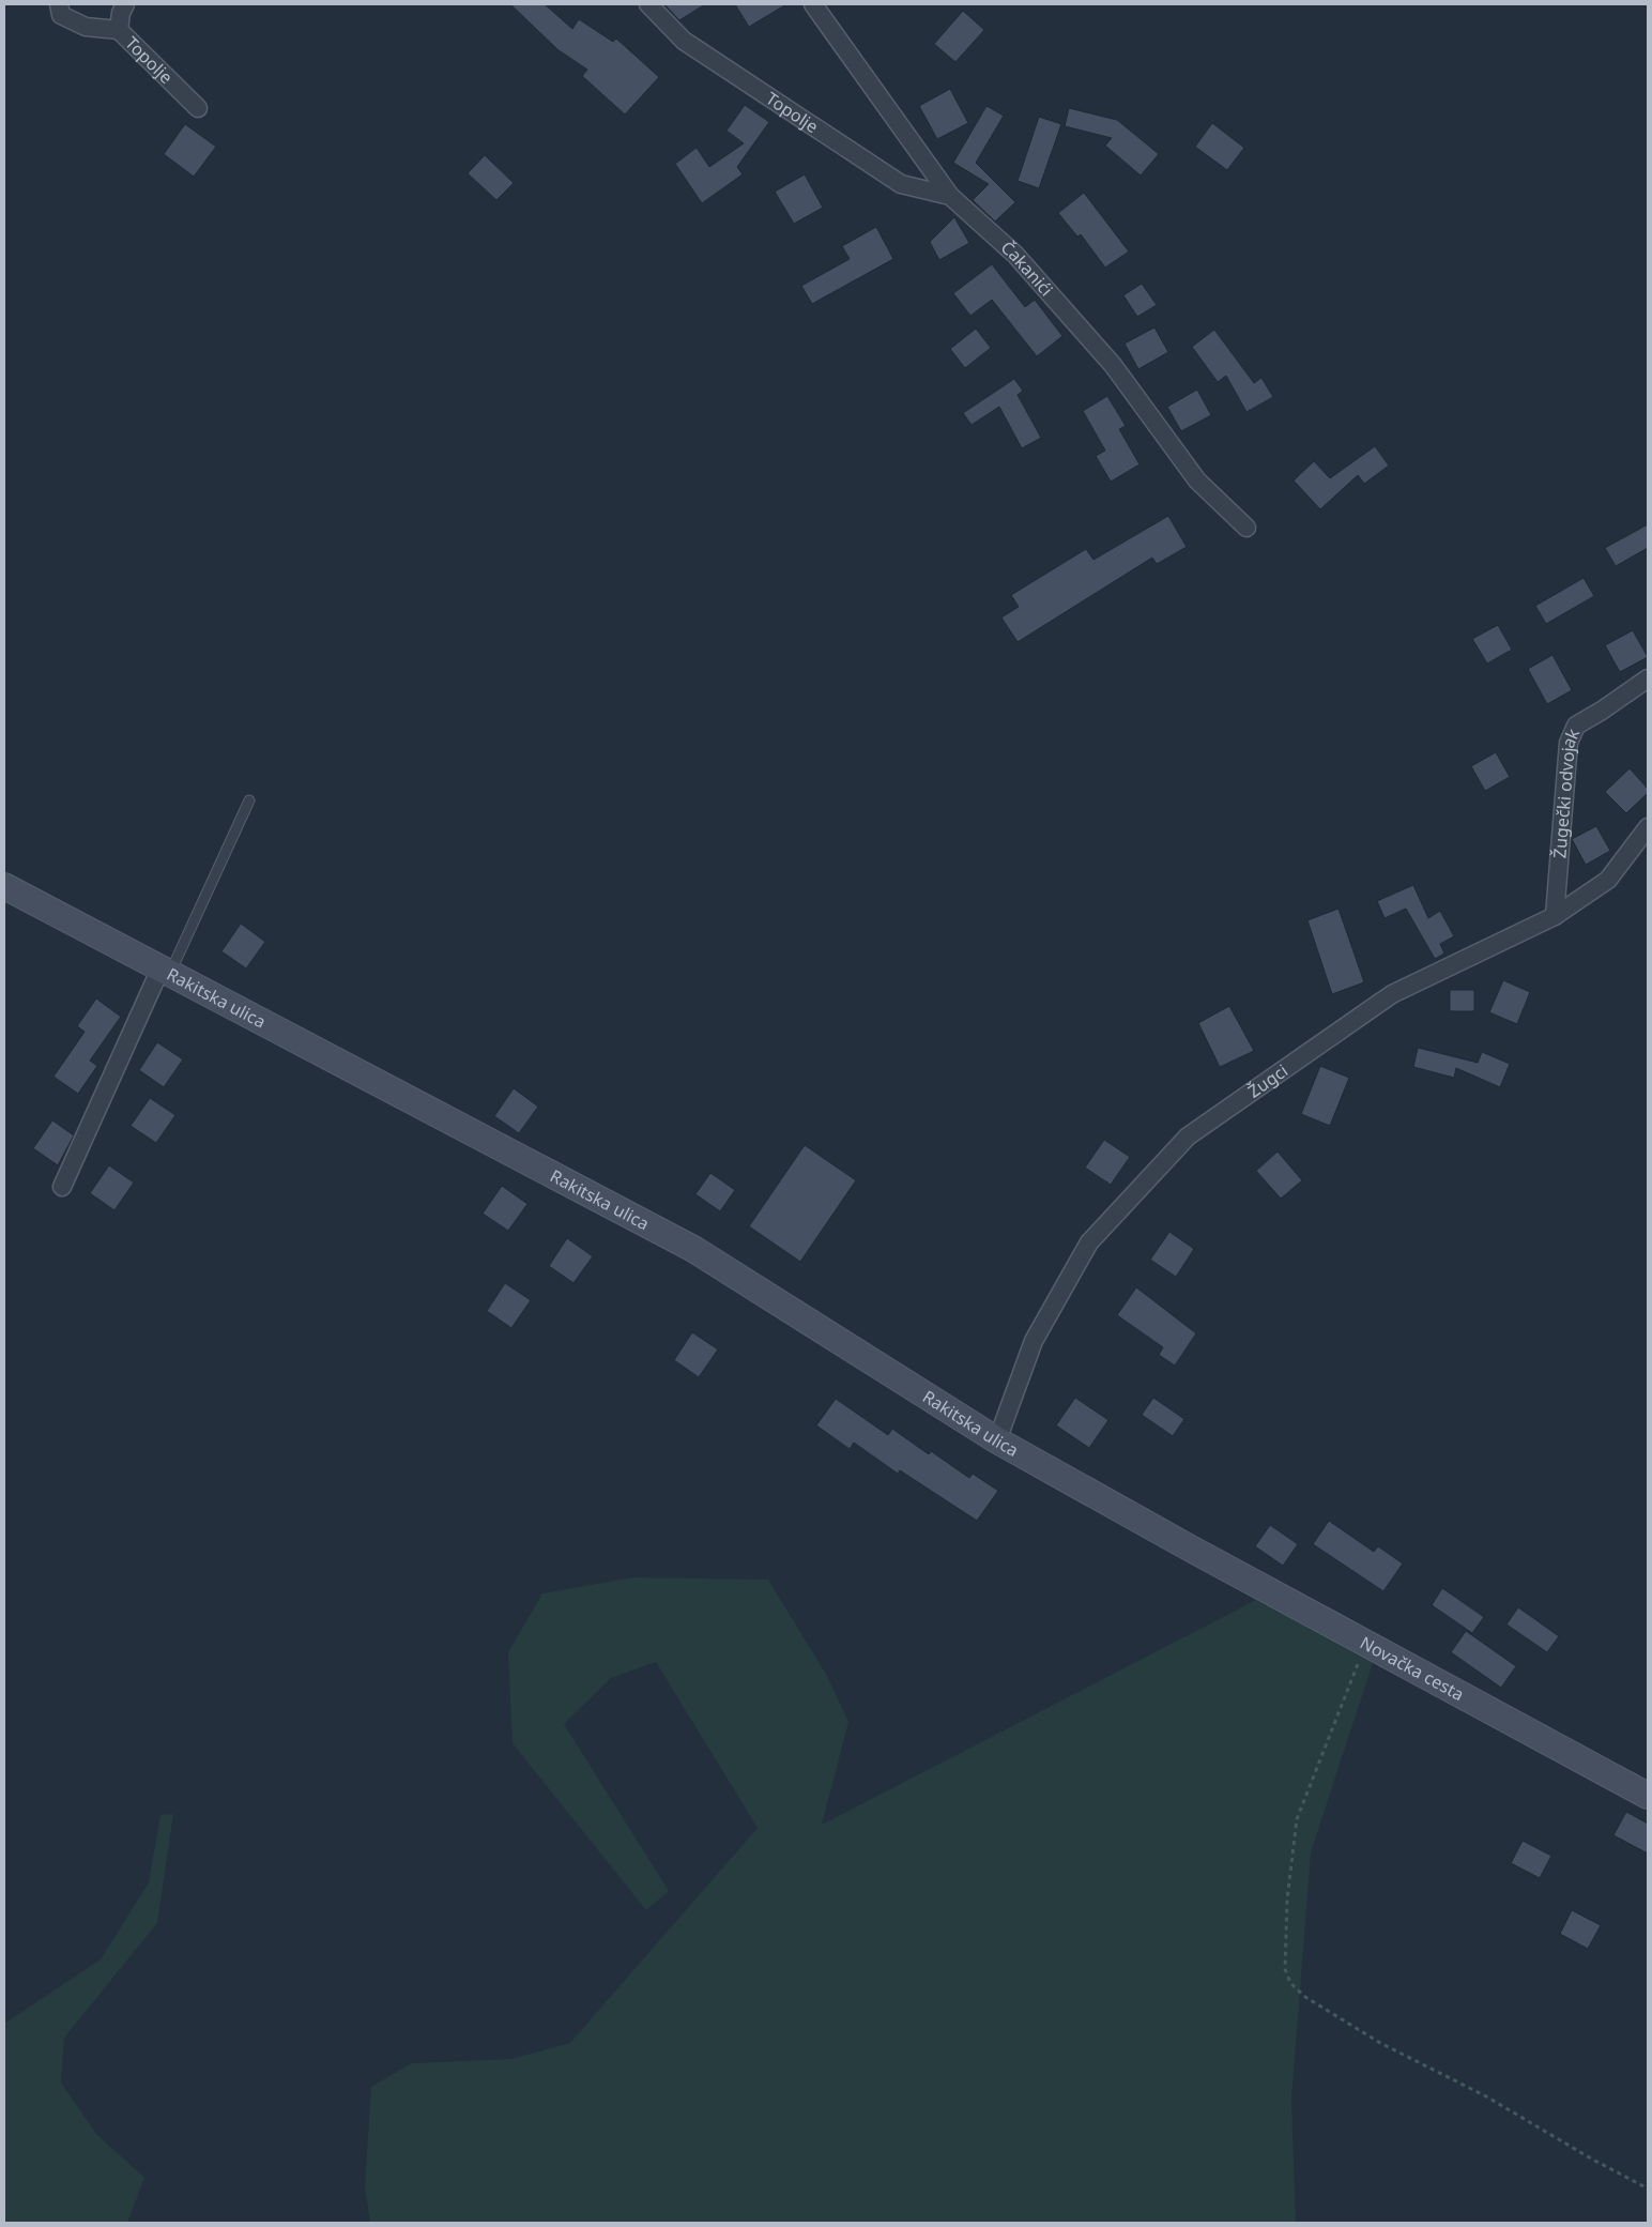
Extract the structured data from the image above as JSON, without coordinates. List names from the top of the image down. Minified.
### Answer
{"streets":{"street":["Topolje","Čakanići","Žugečki odvojak","Rakitska ulica","Žugci","Novačka cesta"]},"crossings":[["Topolje","Čakanići"],["Žugečki odvojak","Žugci"],["Rakitska ulica","Žugci"],["Rakitska ulica","Novačka cesta"]]}
